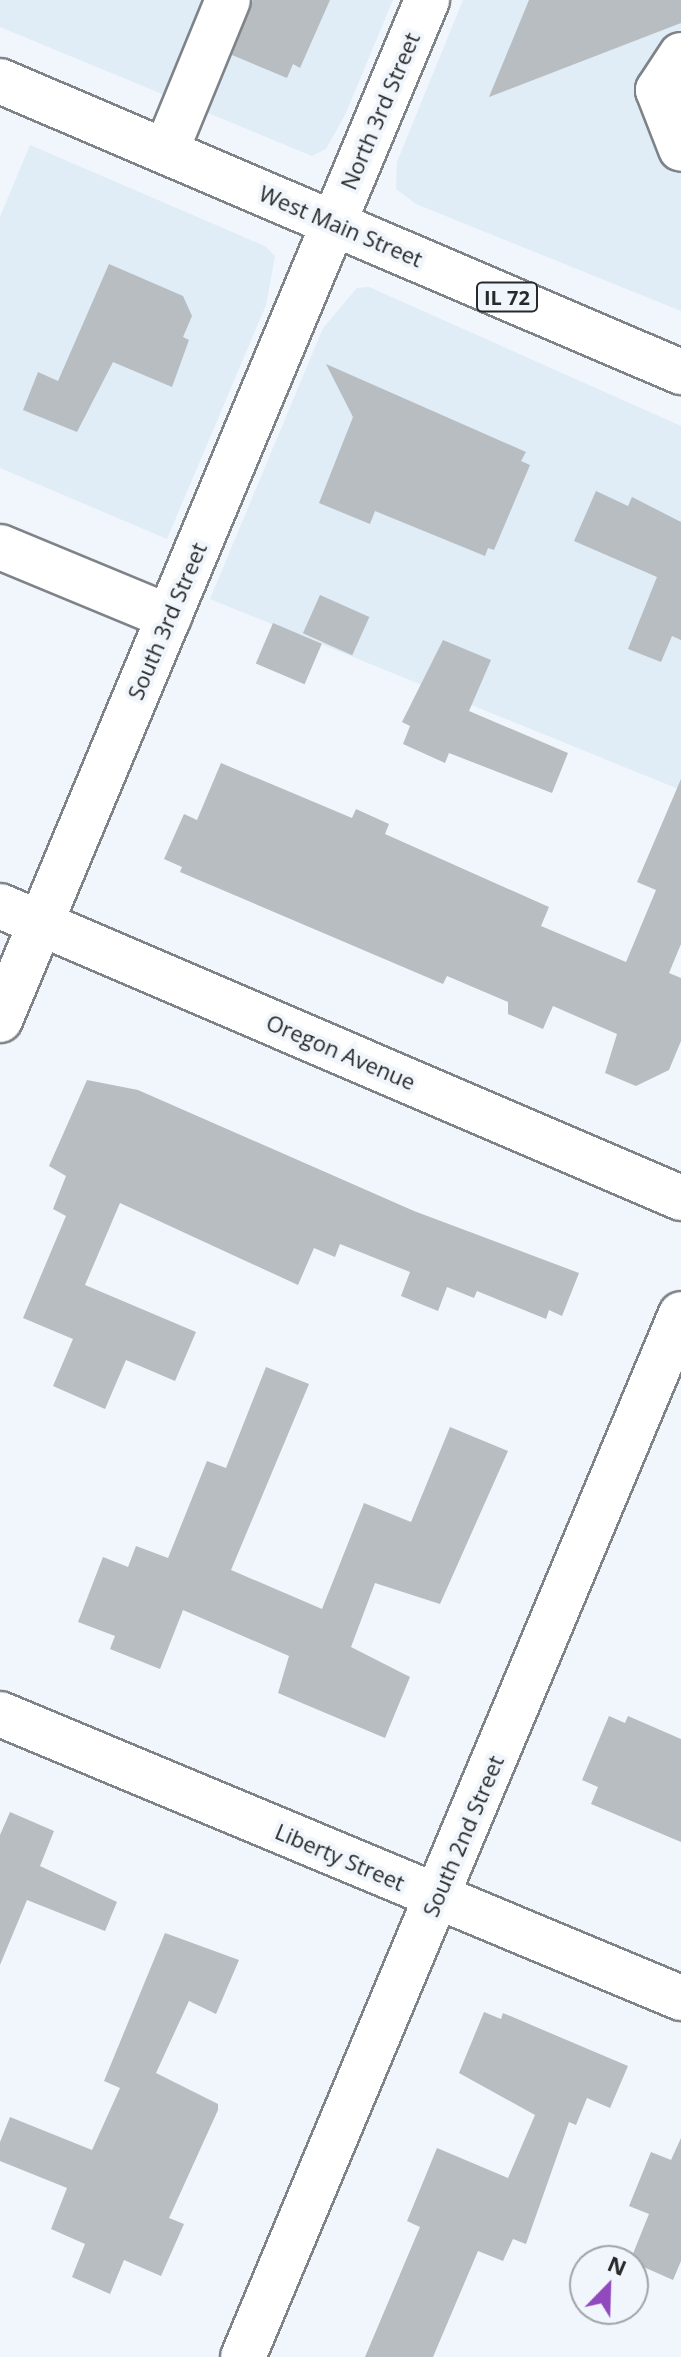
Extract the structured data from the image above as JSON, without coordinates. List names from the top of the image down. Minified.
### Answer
{"streets":{"street":["North 3rd Street","West Main Street","IL 72","South 3rd Street","Oregon Avenue","South 2nd Street","Liberty Street"]},"crossings":[["North 3rd Street","West Main Street"],["North 3rd Street","South 3rd Street"],["West Main Street","South 3rd Street"],["South 3rd Street","Oregon Avenue"],["South 2nd Street","Liberty Street"]],"north":"top right"}
